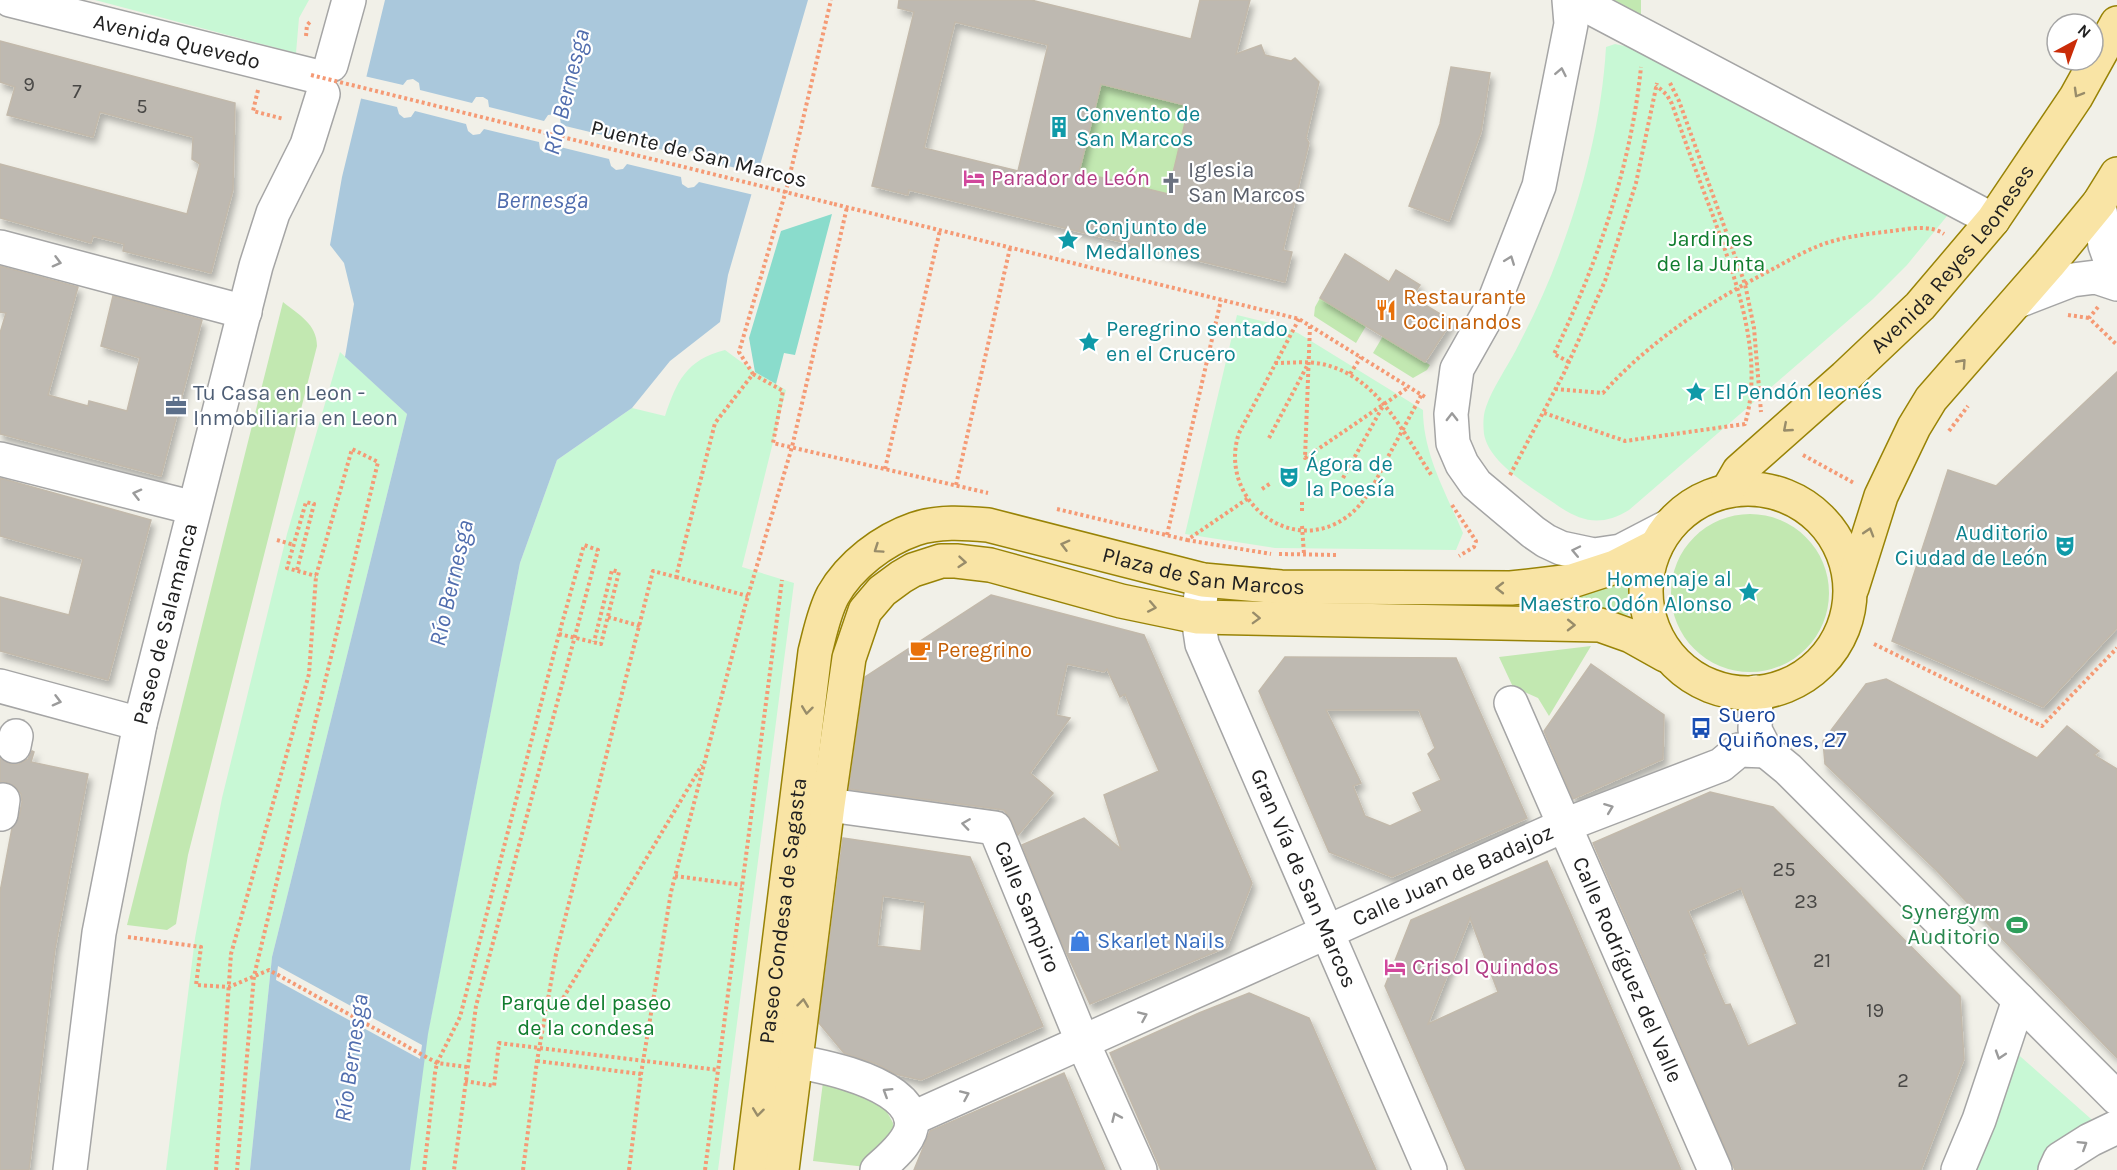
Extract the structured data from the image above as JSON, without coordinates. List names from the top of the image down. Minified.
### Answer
{"streets":{"main road":["Avenida Reyes Leoneses","Plaza de San Marcos","Paseo Condesa de Sagasta"],"street":["Avenida Quevedo","Paseo de Salamanca","Calle Juan de Badajoz","Gran Vía de San Marcos","Calle Sampiro","Calle Rodríguez del Valle"],"path":["Puente de San Marcos"]},"crossings":[["Avenida Quevedo","Puente de San Marcos"],["Avenida Quevedo","Paseo de Salamanca"],["Puente de San Marcos","Paseo de Salamanca"],["Avenida Reyes Leoneses","Plaza de San Marcos"],["Plaza de San Marcos","Gran Vía de San Marcos"],["Plaza de San Marcos","Paseo Condesa de Sagasta"],["Calle Juan de Badajoz","Gran Vía de San Marcos"],["Calle Juan de Badajoz","Calle Sampiro"],["Calle Juan de Badajoz","Calle Rodríguez del Valle"],["Calle Sampiro","Paseo Condesa de Sagasta"]],"one_way":["Calle Juan de Badajoz","Calle Sampiro"],"water":["Río Bernesga","Bernesga"],"parks":["Jardines de la Junta","Parque del paseo de la condesa"],"places":{"building":["Convento de San Marcos"],"hotel":["Parador de León","Crisol Quindos"],"church":["Iglesia San Marcos"],"place":["Conjunto de Medallones","Peregrino sentado en el Crucero","El Pendón leonés","Homenaje al Maestro Odón Alonso"],"restaurant":["Restaurante Cocinandos"],"office":["Tu Casa en Leon - Inmobiliaria en Leon"],"theatre":["Ágora de la Poesía","Auditorio Ciudad de León"],"cafe":["Peregrino"],"bus stop":["Suero Quiñones, 27"],"sports":["Synergym Auditorio"],"shop":["Skarlet Nails"]},"house_numbers":["9","7","5","25","23","21","19","2"],"north":"top right"}
